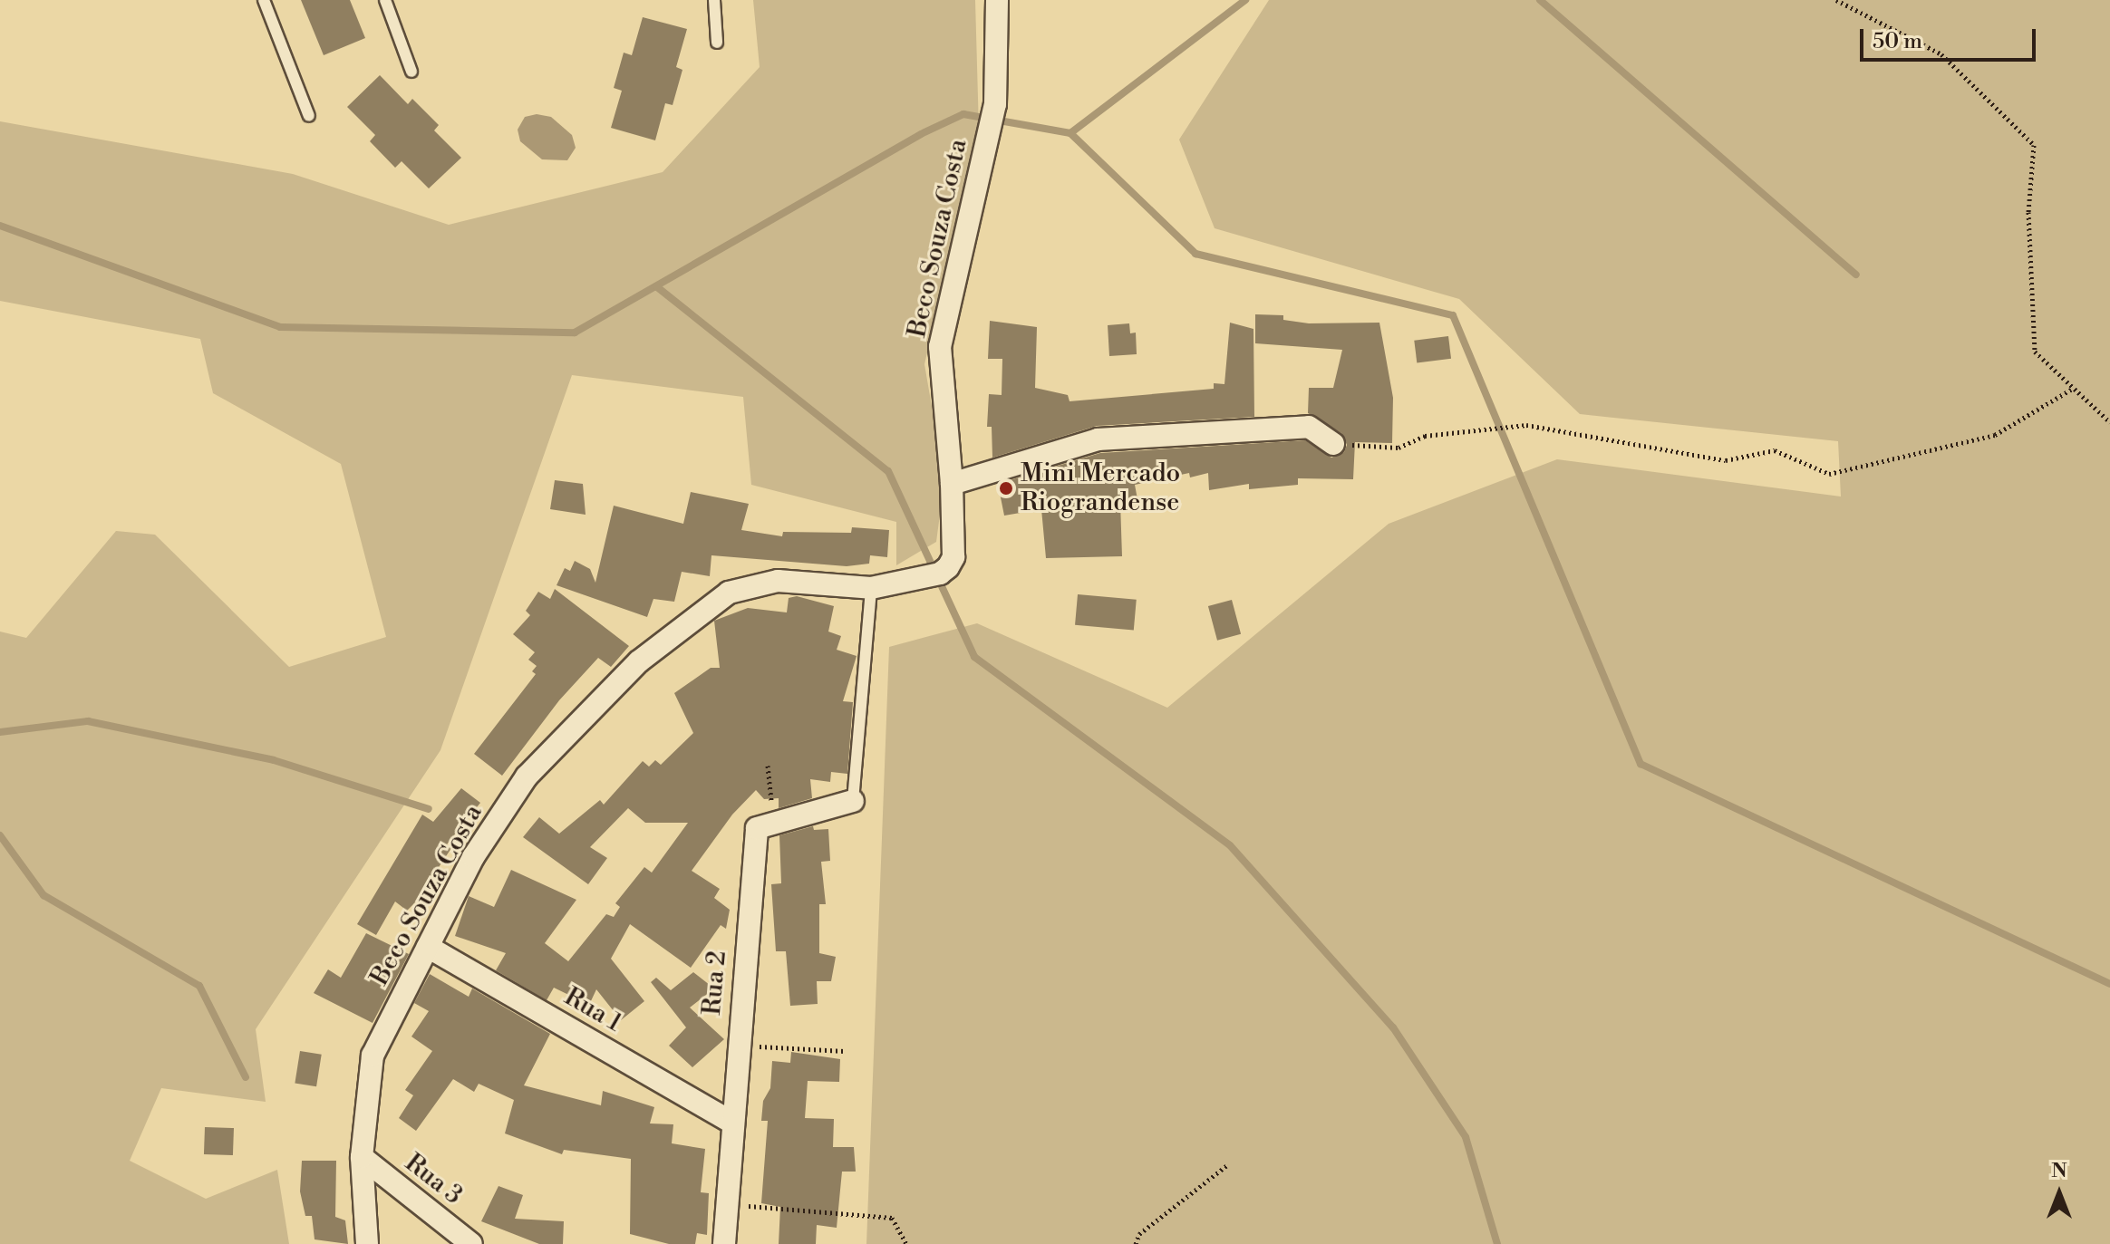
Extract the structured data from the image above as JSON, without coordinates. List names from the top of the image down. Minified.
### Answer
{"streets":{"street":["Beco Souza Costa","Rua 2","Rua 1","Rua 3"]},"crossings":[["Beco Souza Costa","Rua 1"],["Beco Souza Costa","Rua 3"],["Rua 2","Rua 1"]],"places":["Mini Mercado Riograndense"],"scale_bar":"50 m","north":"top"}
